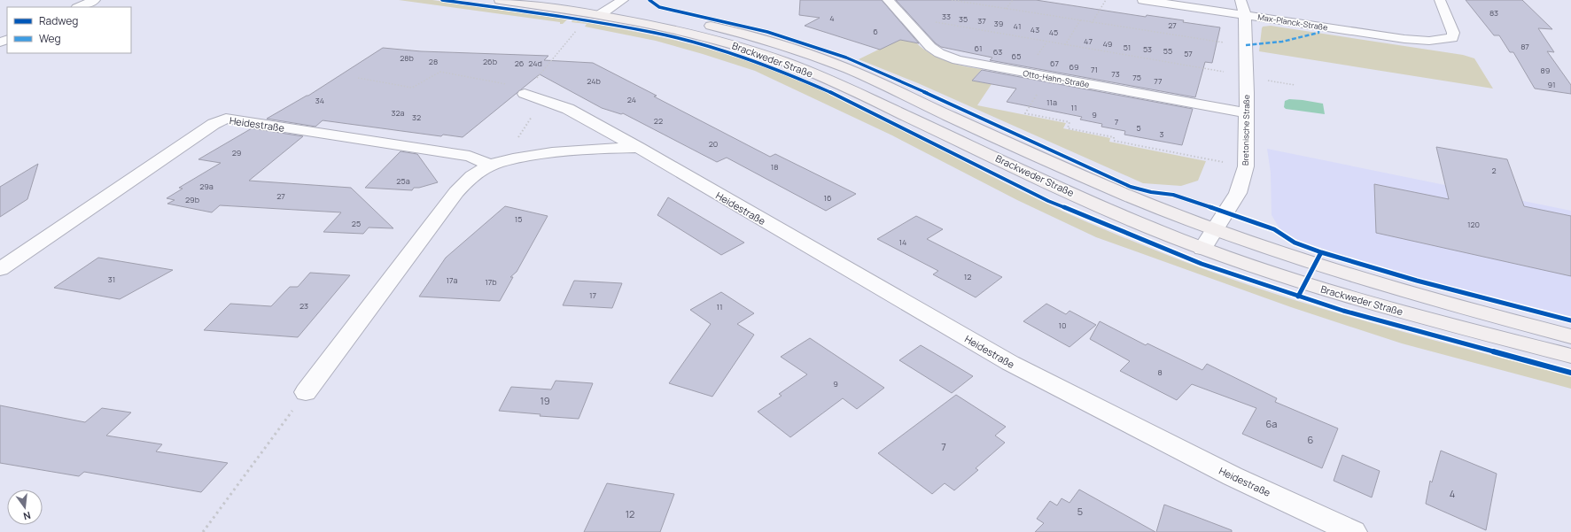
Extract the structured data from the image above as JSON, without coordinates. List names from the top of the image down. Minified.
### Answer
{"streets":{"main road":["Brackweder Straße"],"street":["Max-Planck-Straße","Otto-Hahn-Straße","Heidestraße","Bretonische Straße"]},"crossings":[["Max-Planck-Straße","Bretonische Straße"],["Brackweder Straße","Bretonische Straße"],["Otto-Hahn-Straße","Bretonische Straße"]],"house_numbers":["83","33","4","35","37","39","27","41","43","6","45","47","49","87","51","61","53","55","63","57","65","28b","28","26b","26","24d","67","69","71","89","73","75","24b","77","91","24","34","11a","11","32a","9","32","22","7","5","3","20","29","18","2","25a","29a","27","16","29b","15","25","120","14","12","31","17a","17b","17","23","11","10","8","9","19","6a","6","7","4","5","12"],"legend":["Radweg","Weg"],"north":"bottom"}
